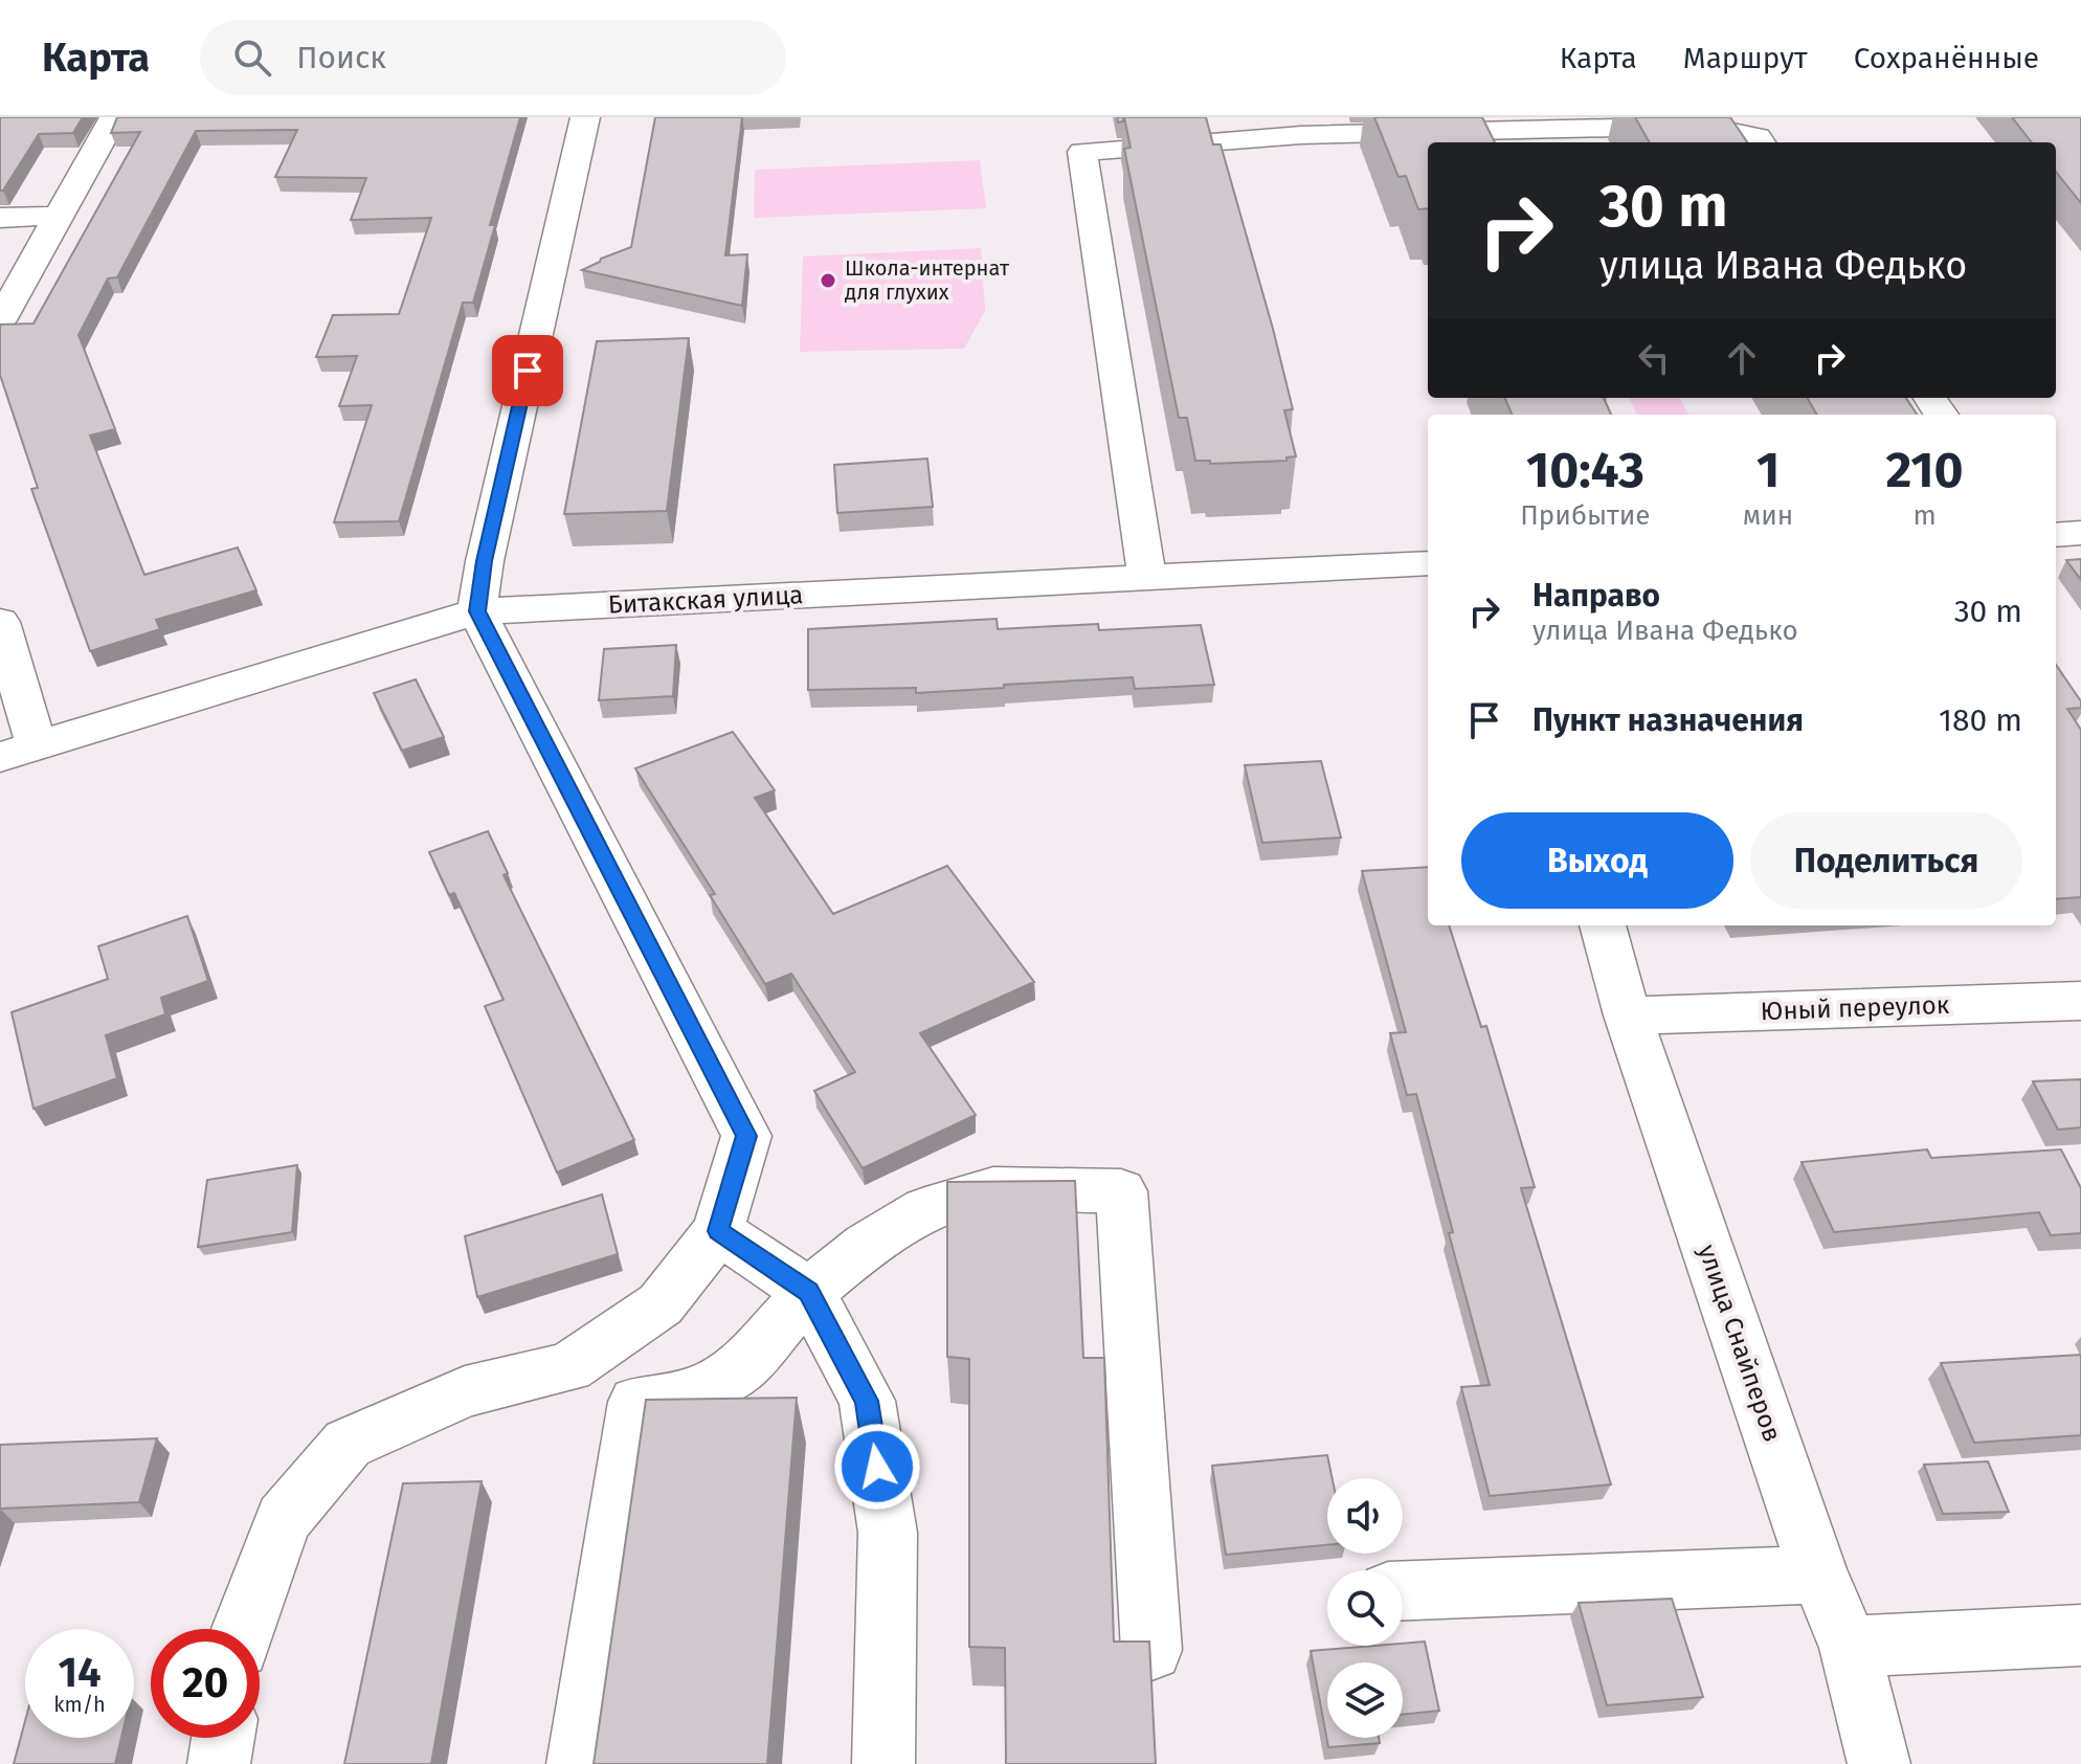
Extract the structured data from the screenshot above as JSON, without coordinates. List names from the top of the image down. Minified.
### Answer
{"streets":{"street":["Битакская улица","Юный переулок","улица Снайперов"]},"crossings":[["Юный переулок","улица Снайперов"]],"places":["Школа-интернат для глухих"],"page":{"header":"Карта","search":"Поиск","nav":["Карта","Маршрут","Сохранённые"],"turn":["30 m","улица Ивана Федько"],"eta":["10:43","Прибытие","1","мин","210","m"],"list":[{"name":"Направо","note":"улица Ивана Федько","value":"30 m"},{"name":"Пункт назначения","value":"180 m"}],"buttons":["Выход","Поделиться"],"speed":"14 km/h","limit":"20"}}
